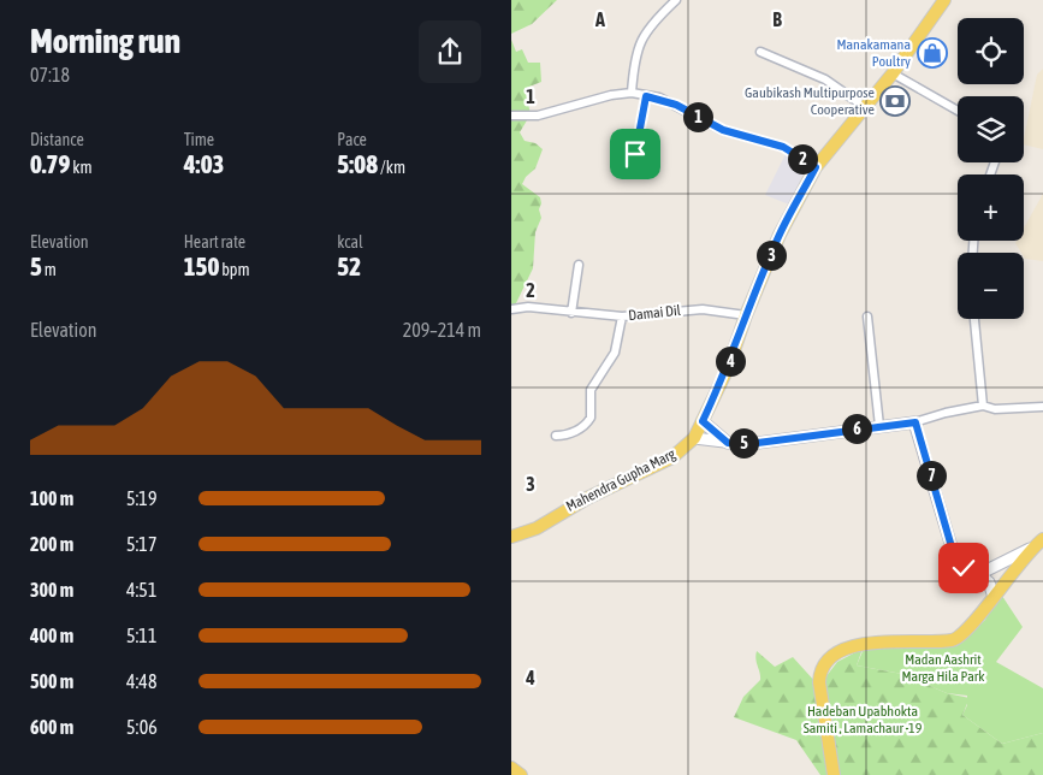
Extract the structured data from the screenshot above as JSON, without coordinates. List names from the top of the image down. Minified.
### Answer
{"streets":{"main road":["Mahendra Gupha Marg"],"street":["Damai Dil"]},"crossings":[["Damai Dil","Mahendra Gupha Marg"]],"parks":["Madan Aashrit Marga Hila Park","Hadeban Upabhokta Samiti , Lamachaur -19"],"places":{"shop":["Manakamana Poultry"],"bank":["Gaubikash Multipurpose Cooperative"]},"page":{"heading":["Morning run","07:18"],"map_buttons":["+","−"],"stats":[["Distance","0.79 km"],["Time","4:03"],["Pace","5:08 /km"],["Elevation","5 m"],["Heart rate","150 bpm"],["kcal","52"]],"pins":["1","2","3","4","6","5","7"],"chart":["Elevation","209–214 m"],"list":[{"name":"100 m","note":"5:19"},{"name":"200 m","note":"5:17"},{"name":"300 m","note":"4:51"},{"name":"400 m","note":"5:11"},{"name":"500 m","note":"4:48"},{"name":"600 m","note":"5:06"}]},"grid":{"columns":["A","B"],"rows":["1","2","3","4"]}}
